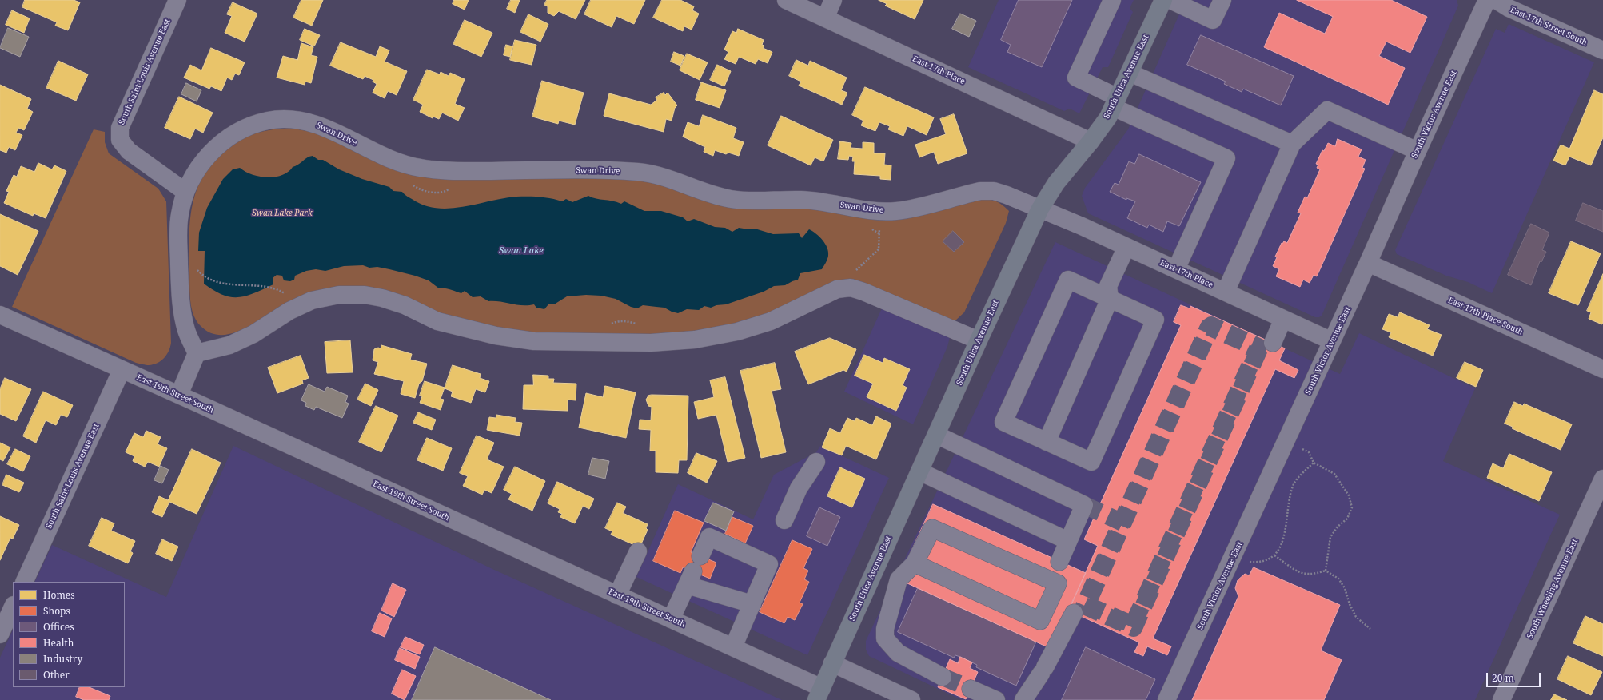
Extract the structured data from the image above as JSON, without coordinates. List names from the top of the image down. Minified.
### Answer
{"streets":{"main road":["South Utica Avenue East"],"street":["East 17th Street South","East 17th Place","South Saint Louis Avenue East","South Victor Avenue East","Swan Drive","East 17th Place South","East 19th Street South","South Wheeling Avenue East"]},"crossings":[["East 17th Place","South Utica Avenue East"],["East 17th Place","South Victor Avenue East"],["East 17th Place","Swan Drive"],["South Saint Louis Avenue East","Swan Drive"],["South Saint Louis Avenue East","East 19th Street South"],["South Utica Avenue East","Swan Drive"],["South Utica Avenue East","East 19th Street South"],["South Victor Avenue East","East 17th Place South"]],"water":["Swan Lake"],"parks":["Swan Lake Park"],"legend":["Homes","Shops","Offices","Health","Industry","Other"],"scale_bar":"20 m"}
